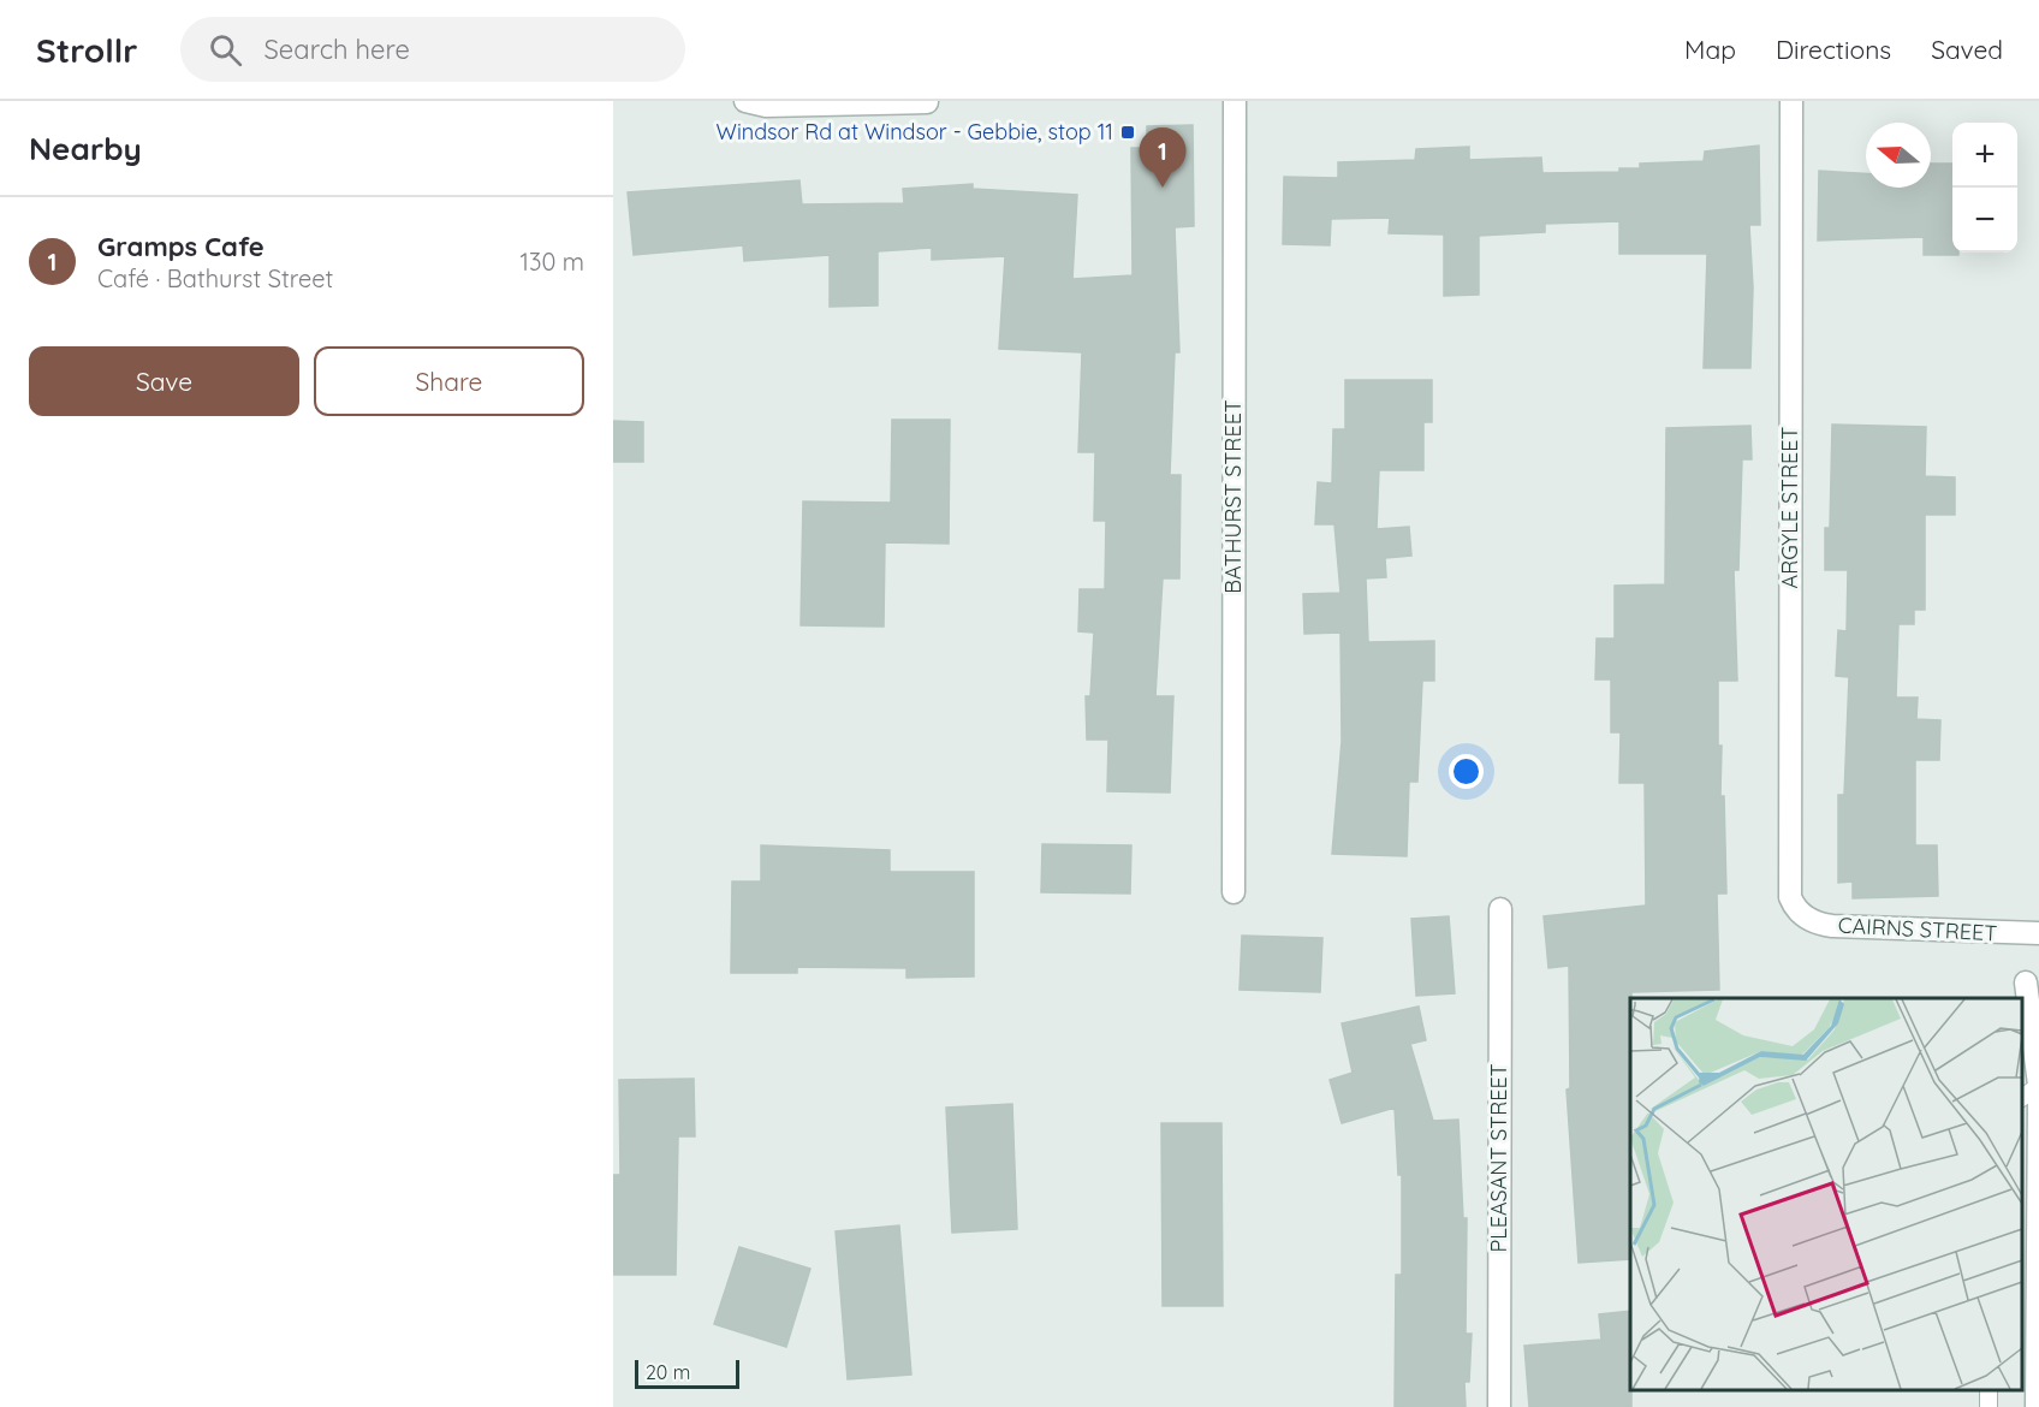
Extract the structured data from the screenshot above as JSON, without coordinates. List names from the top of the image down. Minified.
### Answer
{"streets":{"street":["BATHURST STREET","ARGYLE STREET","CAIRNS STREET","PLEASANT STREET"]},"crossings":[["ARGYLE STREET","CAIRNS STREET"]],"places":{"transit":["Windsor Rd at Windsor - Gebbie, stop 11"]},"scale_bar":"20 m","north":"left","page":{"header":"Strollr","search":"Search here","nav":["Map","Directions","Saved"],"heading":"Nearby","map_buttons":["+","−"],"pins":"1","list":[{"mark":"1","name":"Gramps Cafe","note":"Café · Bathurst Street","value":"130 m"}],"buttons":["Save","Share"],"scale":"20 m"}}
